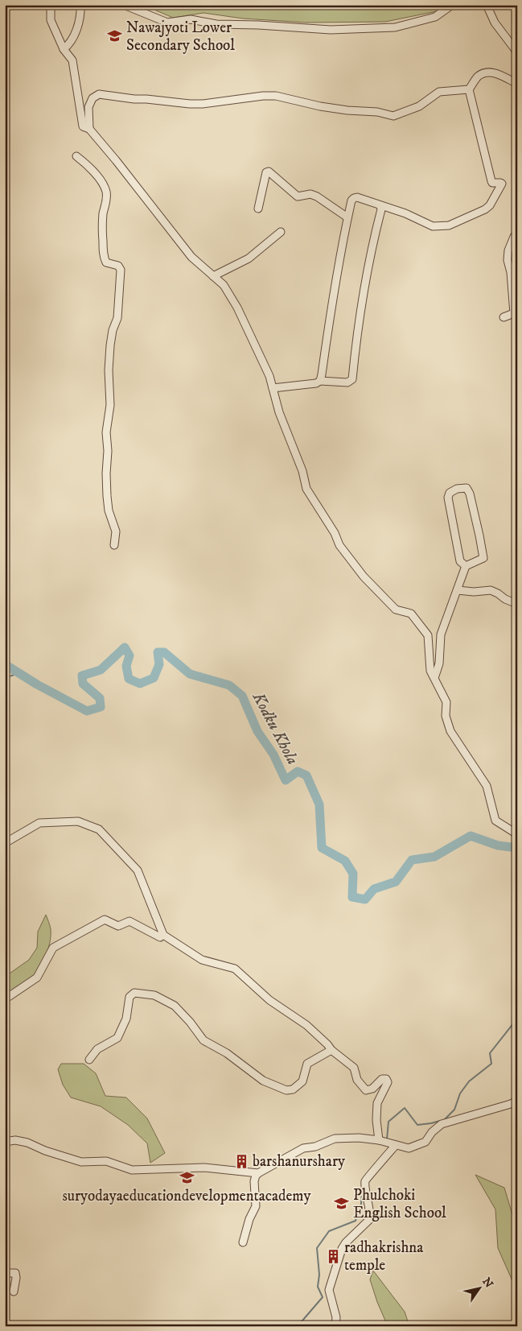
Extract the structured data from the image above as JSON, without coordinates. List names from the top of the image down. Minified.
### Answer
{"water":["Kodku Khola"],"places":{"school or university":["Nawajyoti Lower Secondary School","suryodayaeducationdevelopmentacademy","Phulchoki English School"],"building":["barshanurshary","radhakrishna temple"]},"north":"top right"}
